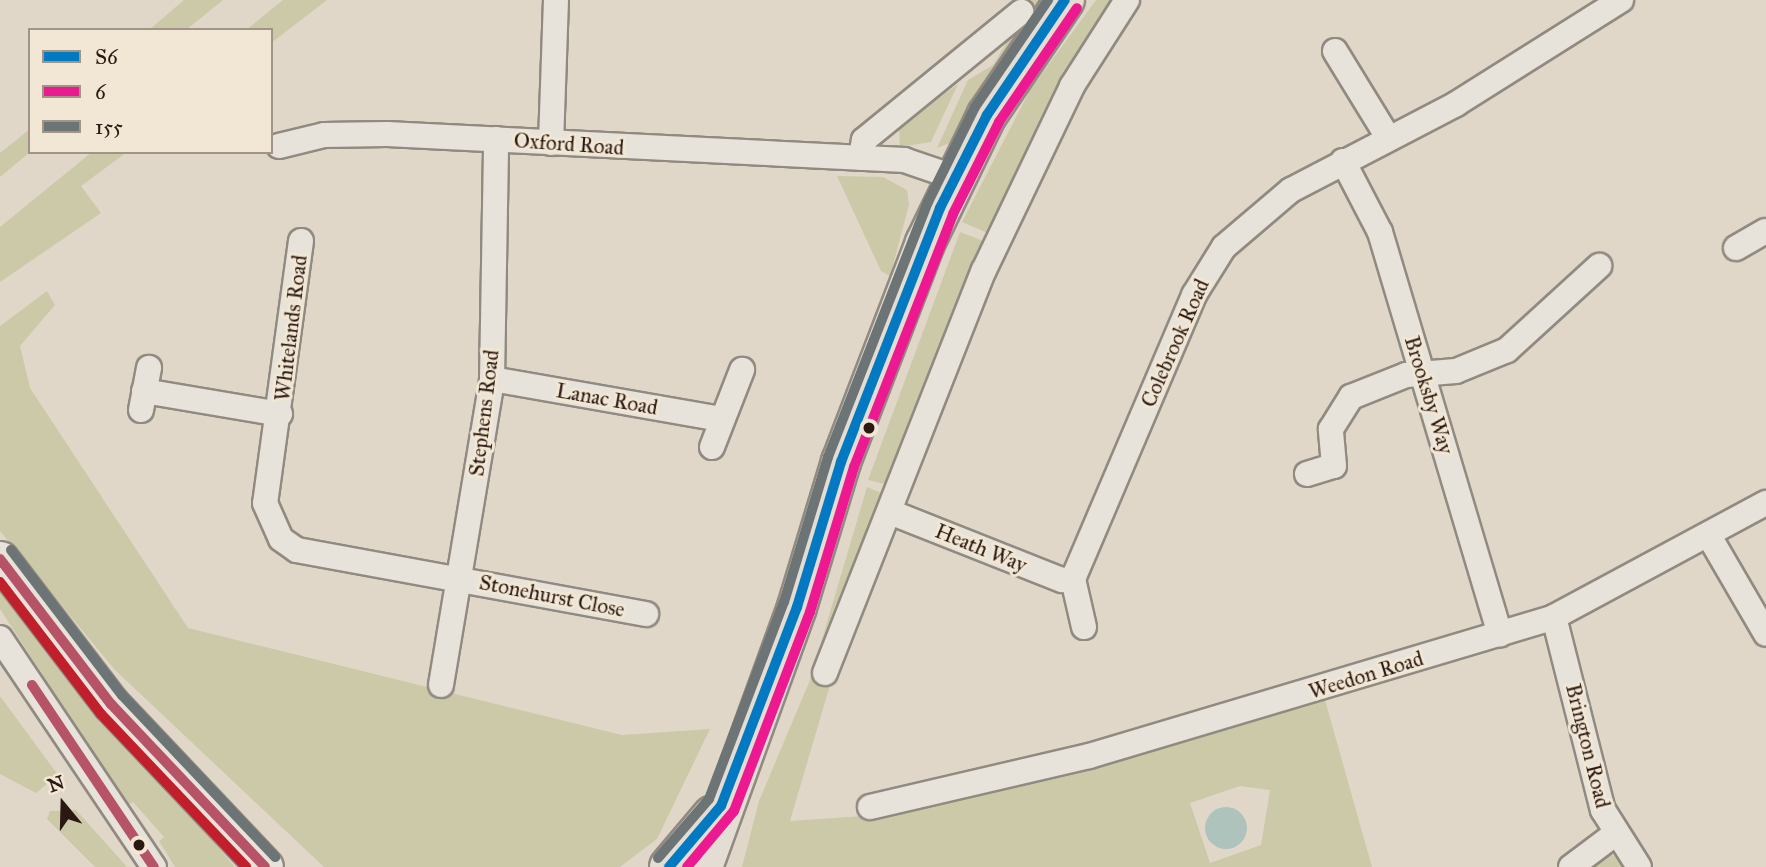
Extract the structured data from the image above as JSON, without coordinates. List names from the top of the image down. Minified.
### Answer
{"streets":{"street":["Oxford Road","Whitelands Road","Colebrook Road","Brooksby Way","Lanac Road","Stephens Road","Heath Way","Stonehurst Close","Weedon Road","Brington Road"]},"crossings":[["Oxford Road","Stephens Road"],["Whitelands Road","Stephens Road"],["Whitelands Road","Stonehurst Close"],["Colebrook Road","Brooksby Way"],["Colebrook Road","Heath Way"],["Brooksby Way","Weedon Road"],["Lanac Road","Stephens Road"],["Stephens Road","Stonehurst Close"],["Weedon Road","Brington Road"]],"lines":["transit line S6","transit line 155","transit line 6"],"legend":["S6","6","155"],"north":"top"}
